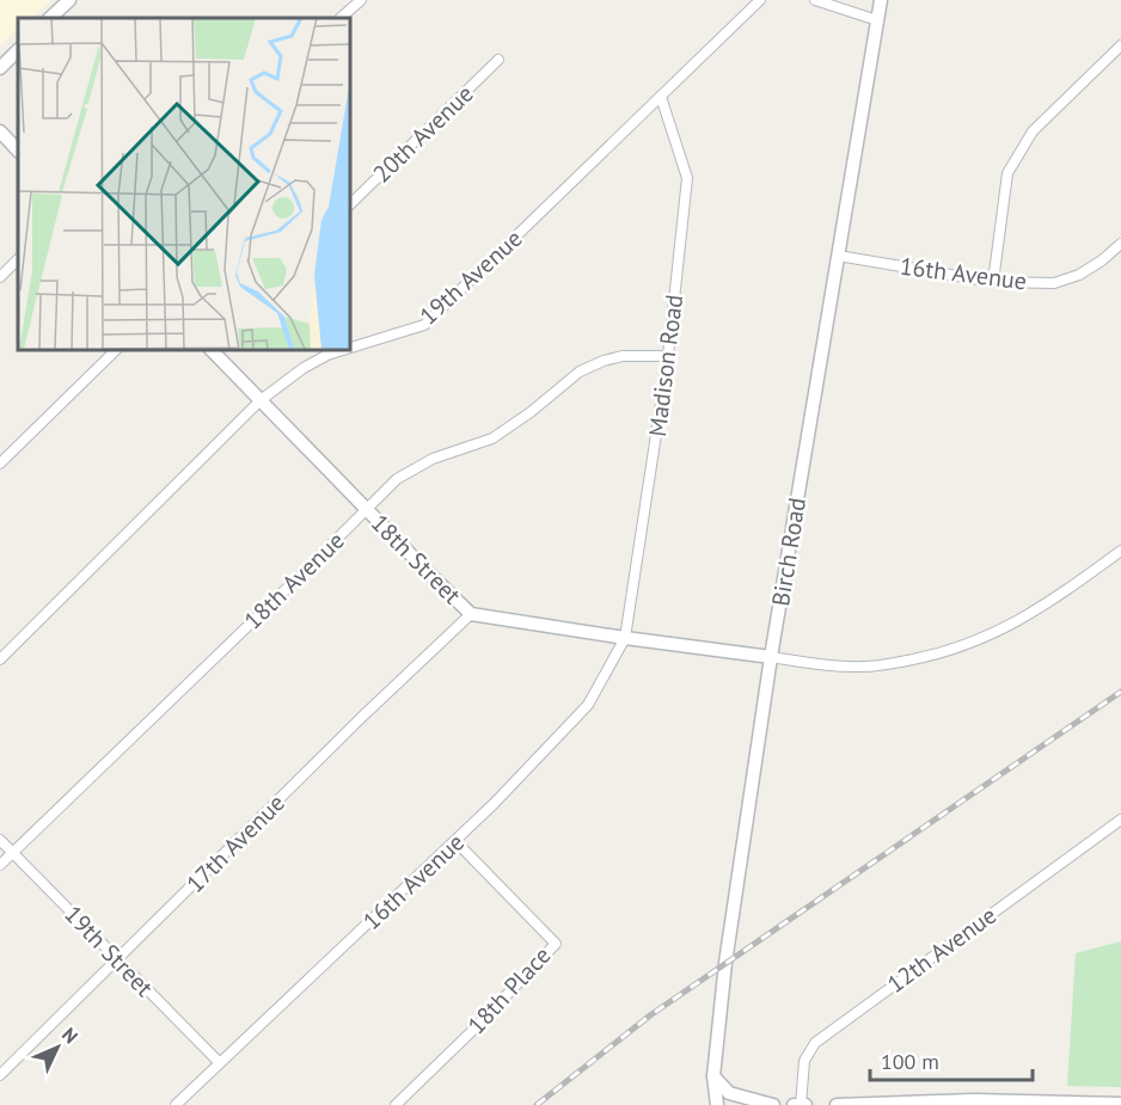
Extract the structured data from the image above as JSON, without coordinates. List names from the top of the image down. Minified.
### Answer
{"streets":{"street":["20th Avenue","16th Avenue","19th Avenue","Madison Road","Birch Road","18th Street","18th Avenue","17th Avenue","12th Avenue","19th Street","18th Place"]},"crossings":[["16th Avenue","Madison Road"],["16th Avenue","Birch Road"],["16th Avenue","18th Street"],["16th Avenue","19th Street"],["16th Avenue","18th Place"],["19th Avenue","Madison Road"],["19th Avenue","18th Street"],["Madison Road","18th Street"],["Madison Road","18th Avenue"],["Birch Road","18th Street"],["18th Street","18th Avenue"],["18th Street","17th Avenue"],["18th Avenue","19th Street"],["17th Avenue","19th Street"]],"scale_bar":"100 m","north":"top right"}
